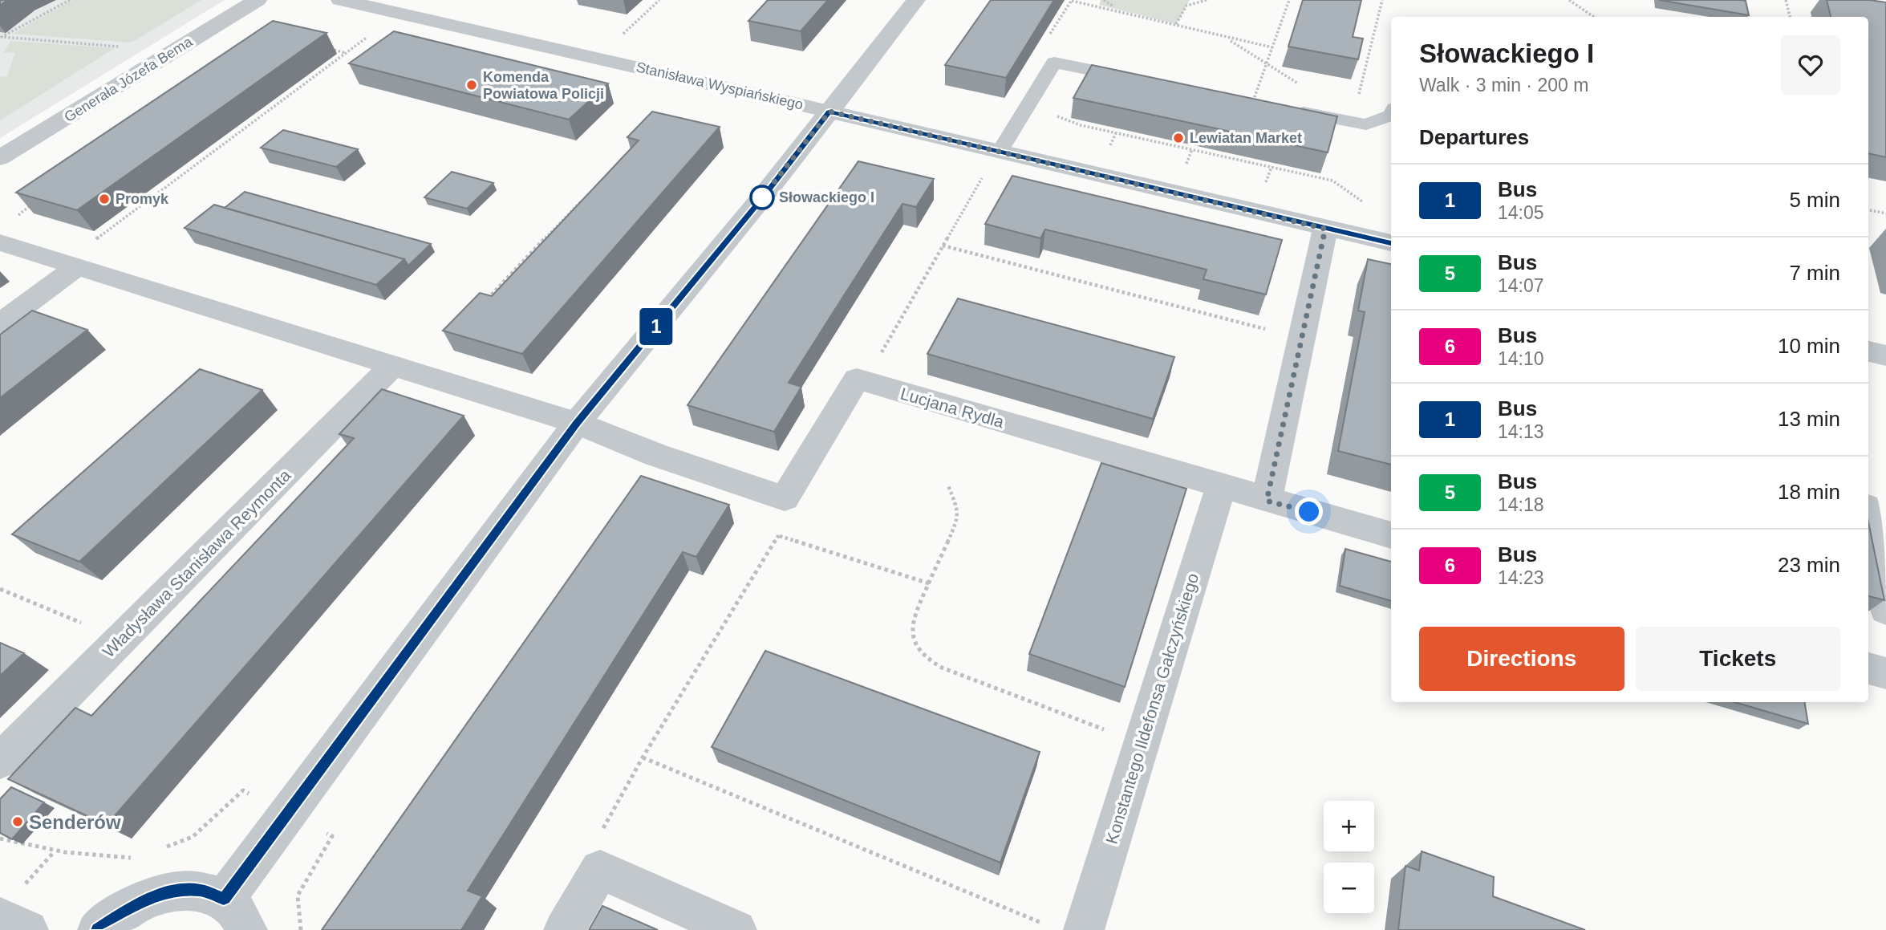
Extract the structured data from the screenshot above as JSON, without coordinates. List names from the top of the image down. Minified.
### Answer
{"streets":{"street":["Generała Józefa Bema","Stanisława Wyspiańskiego","Lucjana Rydla","Władysława Stanisława Reymonta","Konstantego Ildefonsa Gałczyńskiego"]},"crossings":[["Lucjana Rydla","Konstantego Ildefonsa Gałczyńskiego"]],"places":["Komenda Powiatowa Policji","Lewiatan Market","Słowackiego I","Promyk","Senderów"],"lines":["bus line 1"],"page":{"on_map":"1","heading":[["Słowackiego I","Walk · 3 min · 200 m"],"Departures"],"list":[{"mark":"1","name":"Bus","note":"14:05","value":"5 min"},{"mark":"5","name":"Bus","note":"14:07","value":"7 min"},{"mark":"6","name":"Bus","note":"14:10","value":"10 min"},{"mark":"1","name":"Bus","note":"14:13","value":"13 min"},{"mark":"5","name":"Bus","note":"14:18","value":"18 min"},{"mark":"6","name":"Bus","note":"14:23","value":"23 min"}],"buttons":["Directions","Tickets"],"map_buttons":["+","−"]}}
